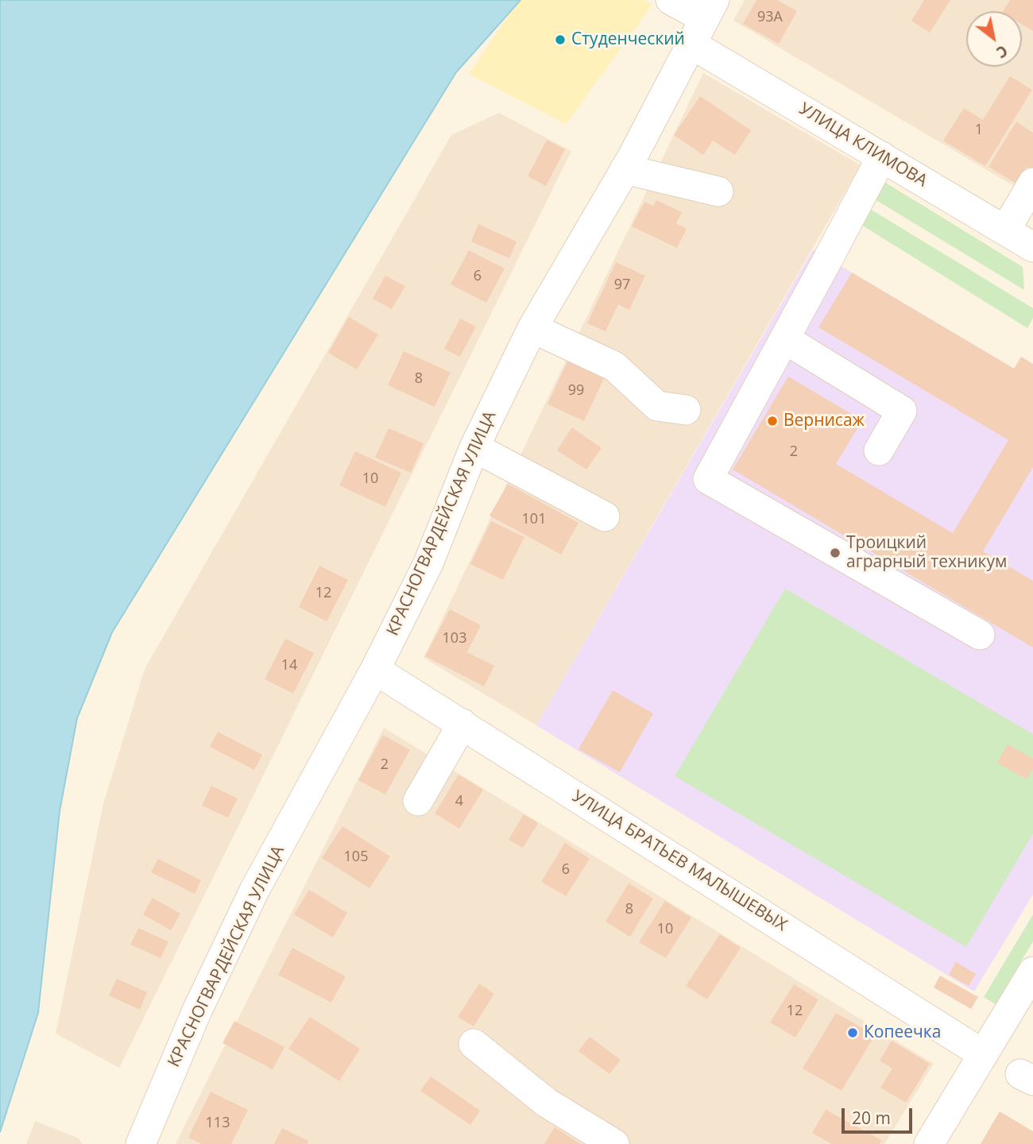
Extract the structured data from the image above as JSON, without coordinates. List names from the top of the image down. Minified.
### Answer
{"streets":{"street":["УЛИЦА КЛИМОВА","КРАСНОГВАРДЕЙСКАЯ УЛИЦА","УЛИЦА БРАТЬЕВ МАЛЫШЕВЫХ"]},"crossings":[["УЛИЦА КЛИМОВА","КРАСНОГВАРДЕЙСКАЯ УЛИЦА"],["КРАСНОГВАРДЕЙСКАЯ УЛИЦА","УЛИЦА БРАТЬЕВ МАЛЫШЕВЫХ"]],"places":["Студенческий","Вернисаж","Троицкий аграрный техникум","Копеечка"],"house_numbers":["93А","1","6","97","8","99","2","10","101","12","103","14","2","4","105","6","8","10","12","113"],"scale_bar":"20 m","north":"bottom right"}
